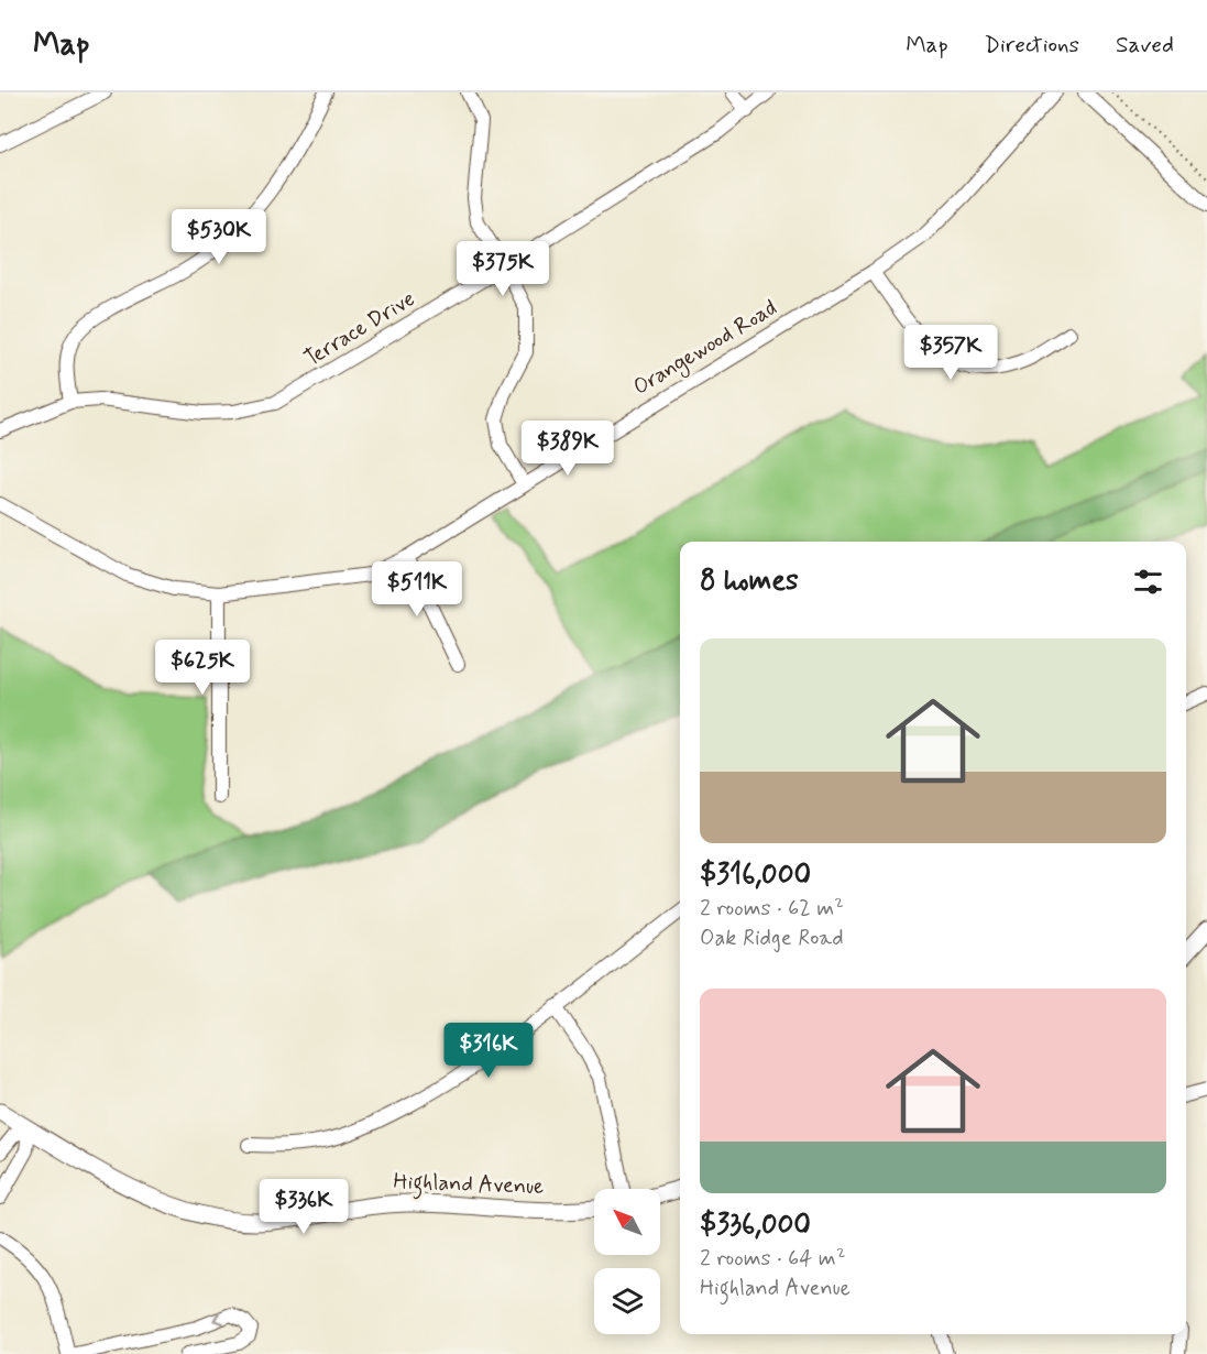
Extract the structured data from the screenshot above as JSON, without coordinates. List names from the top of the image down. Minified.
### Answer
{"streets":{"main road":["Highland Avenue"],"street":["Terrace Drive","Orangewood Road"]},"north":"top left","page":{"header":"Map","nav":["Map","Directions","Saved"],"price":["$530K","$375K","$357K","$389K","$511K","$625K","$316K","$336K"],"heading":"8 homes","list":[{"name":"$316,000","note":"2 rooms · 62 m² · Oak Ridge Road"},{"name":"$336,000","note":"2 rooms · 64 m² · Highland Avenue"}]}}
